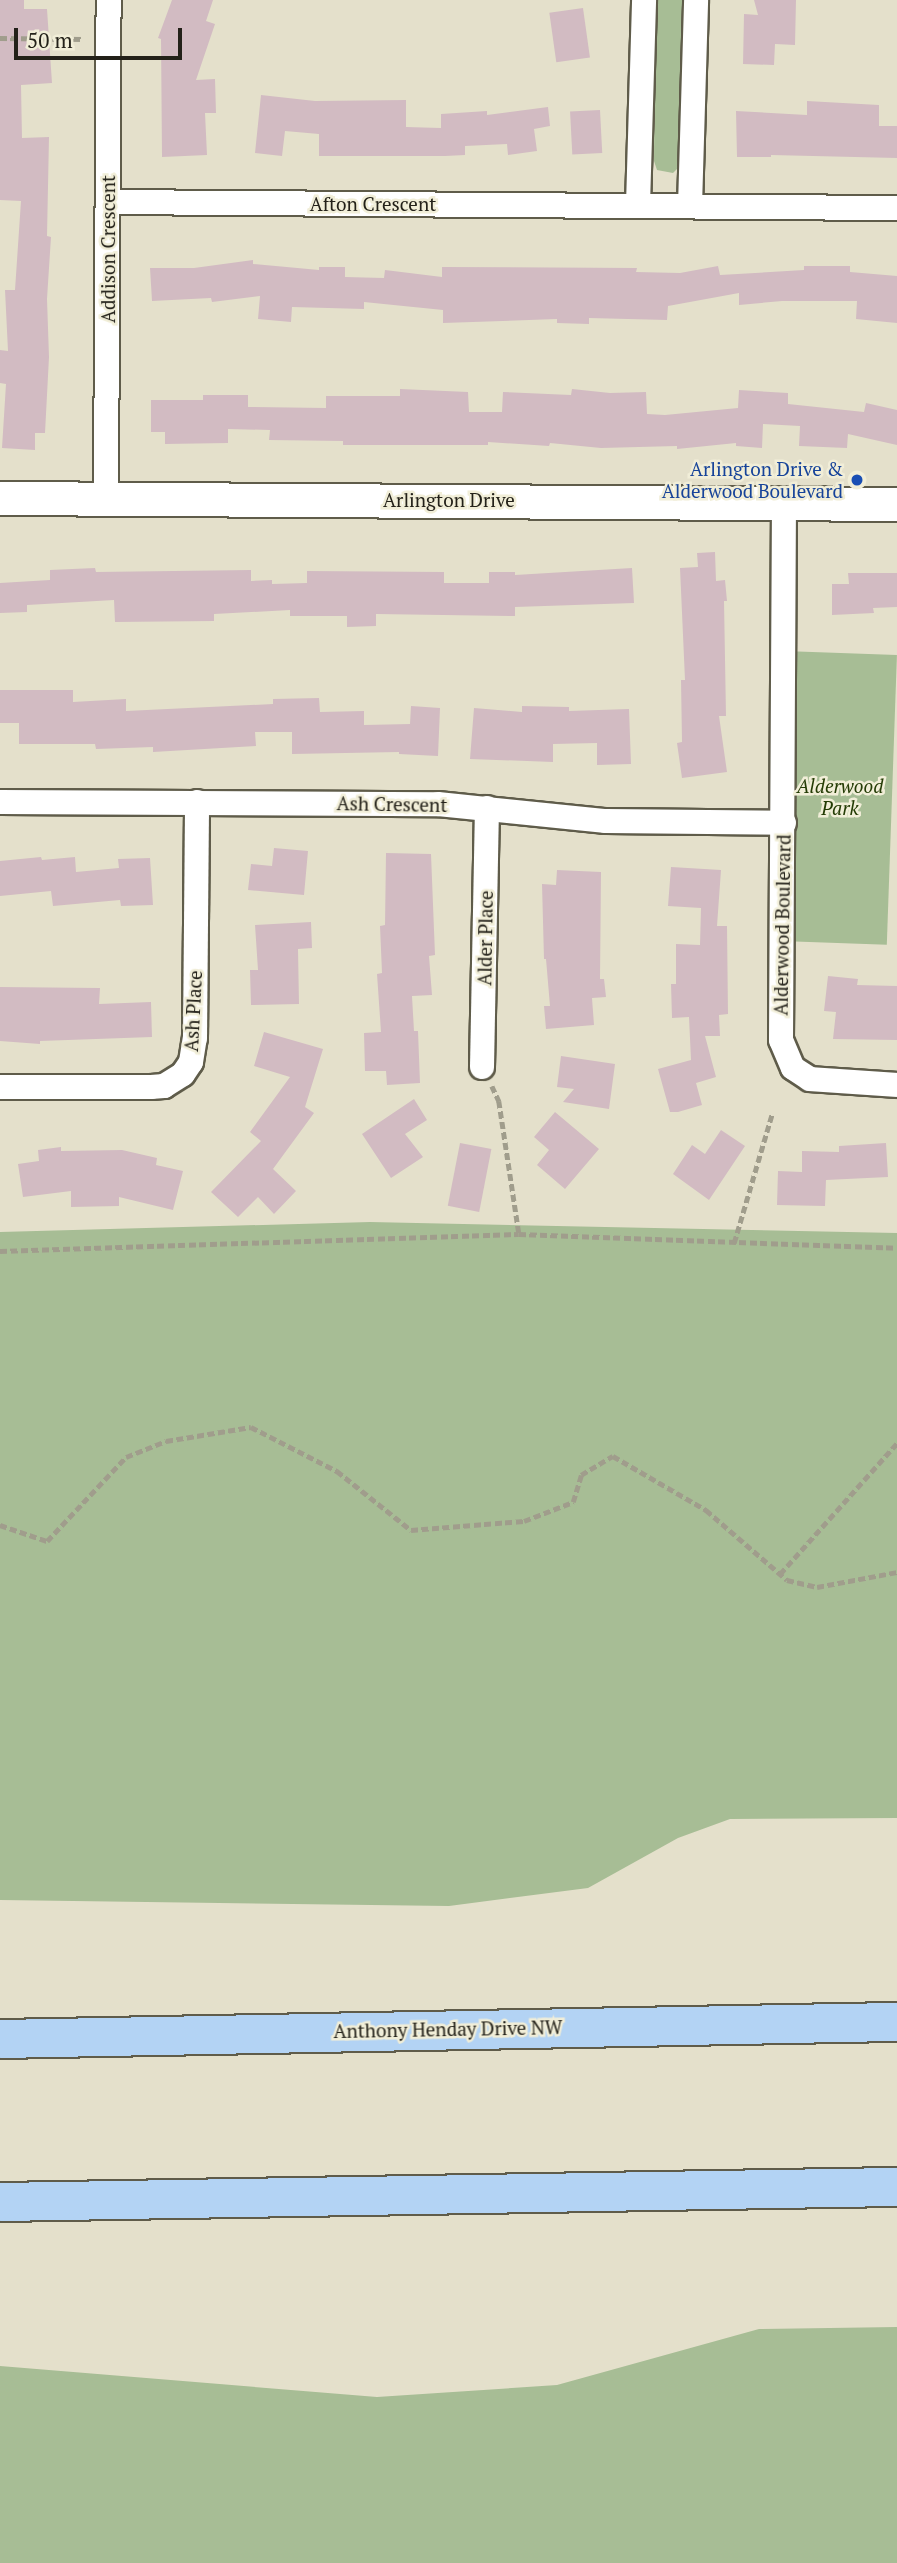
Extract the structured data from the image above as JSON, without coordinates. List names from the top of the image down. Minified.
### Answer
{"streets":{"highway":["Anthony Henday Drive NW"],"street":["Afton Crescent","Addison Crescent","Arlington Drive","Ash Crescent","Alderwood Boulevard","Alder Place","Ash Place"]},"crossings":[["Afton Crescent","Addison Crescent"],["Addison Crescent","Arlington Drive"],["Arlington Drive","Alderwood Boulevard"],["Ash Crescent","Alderwood Boulevard"],["Ash Crescent","Alder Place"],["Ash Crescent","Ash Place"]],"parks":["Alderwood Park"],"places":["Arlington Drive & Alderwood Boulevard"],"scale_bar":"50 m"}
